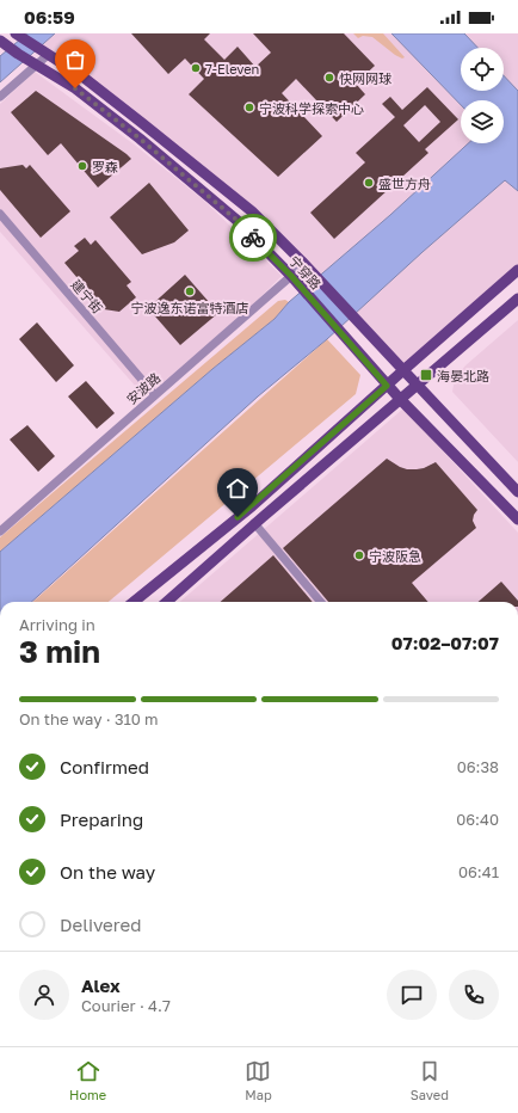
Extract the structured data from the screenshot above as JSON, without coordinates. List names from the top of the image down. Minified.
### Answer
{"streets":{"main road":["宁穿路"],"street":["建宁街","安波路"]},"crossings":[["宁穿路","安波路"],["建宁街","安波路"]],"places":{"other":["7-Eleven","快网网球","宁波科学探索中心","罗森","盛世方舟","宁波逸东诺富特酒店","宁波阪急"],"transit":["海晏北路"]},"page":{"status":"06:59","heading":["3 min","Arriving in","07:02–07:07"],"panel":["Alex","Courier · 4.7"],"bar":"On the way · 310 m","list":[["Confirmed","06:38"],["Preparing","06:40"],["On the way","06:41"],"Delivered"],"tabs":["Home","Map","Saved"]}}
